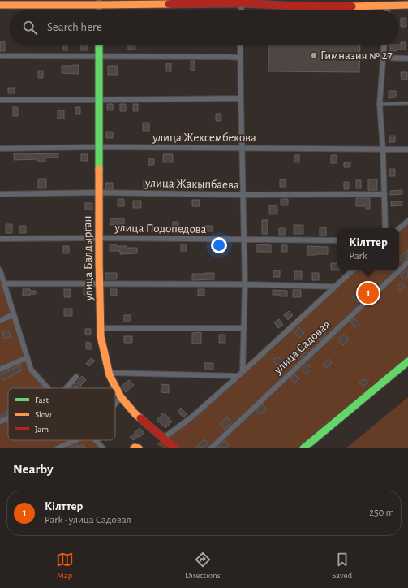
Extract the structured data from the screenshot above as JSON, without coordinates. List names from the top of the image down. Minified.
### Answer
{"streets":{"street":["улица Жексембекова","улица Жакыпбаева","улица Подопедова","улица Балдырган","улица Садовая"]},"crossings":[["улица Жексембекова","улица Балдырган"],["улица Жакыпбаева","улица Балдырган"],["улица Подопедова","улица Балдырган"]],"places":["Гимназия № 27"],"legend":["Fast","Slow","Jam"],"page":{"search":"Search here","popup":["Кілттер","Park"],"pins":"1","heading":"Nearby","list":[{"mark":"1","name":"Кілттер","note":"Park · улица Садовая","value":"250 m"}],"nav":["Map","Directions","Saved"]}}
